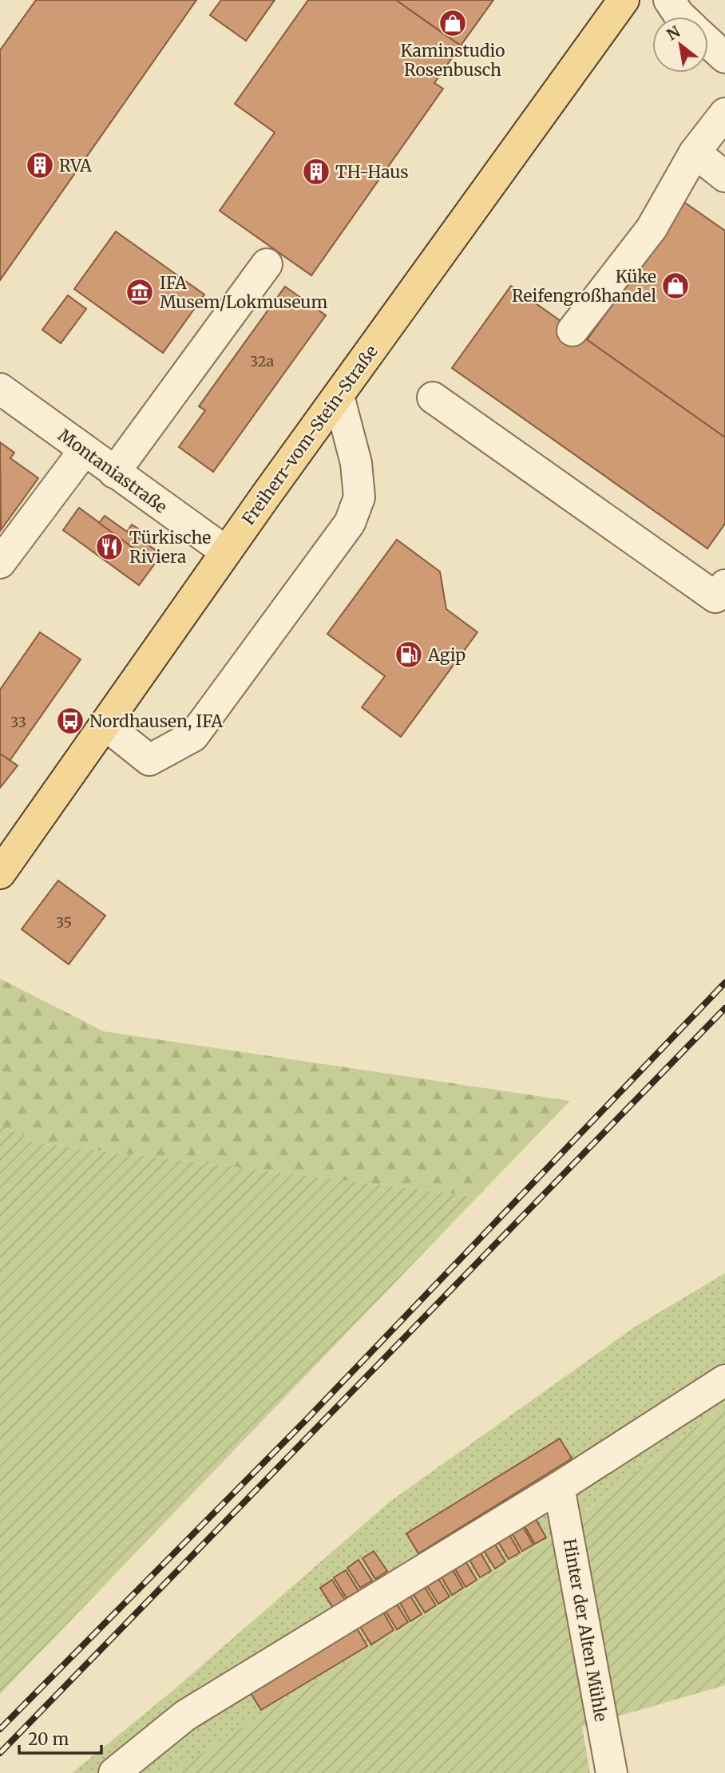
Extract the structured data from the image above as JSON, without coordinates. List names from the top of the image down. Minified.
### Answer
{"streets":{"main road":["Freiherr-vom-Stein-Straße"],"street":["Montaniastraße","Hinter der Alten Mühle"]},"crossings":[["Freiherr-vom-Stein-Straße","Montaniastraße"]],"places":{"shop":["Kaminstudio Rosenbusch","Küke Reifengroßhandel"],"building":["RVA","TH-Haus"],"museum":["IFA Musem/Lokmuseum"],"restaurant":["Türkische Riviera"],"fuel station":["Agip"],"bus stop":["Nordhausen, IFA"]},"house_numbers":["32a","33","35"],"scale_bar":"20 m","north":"top left"}
